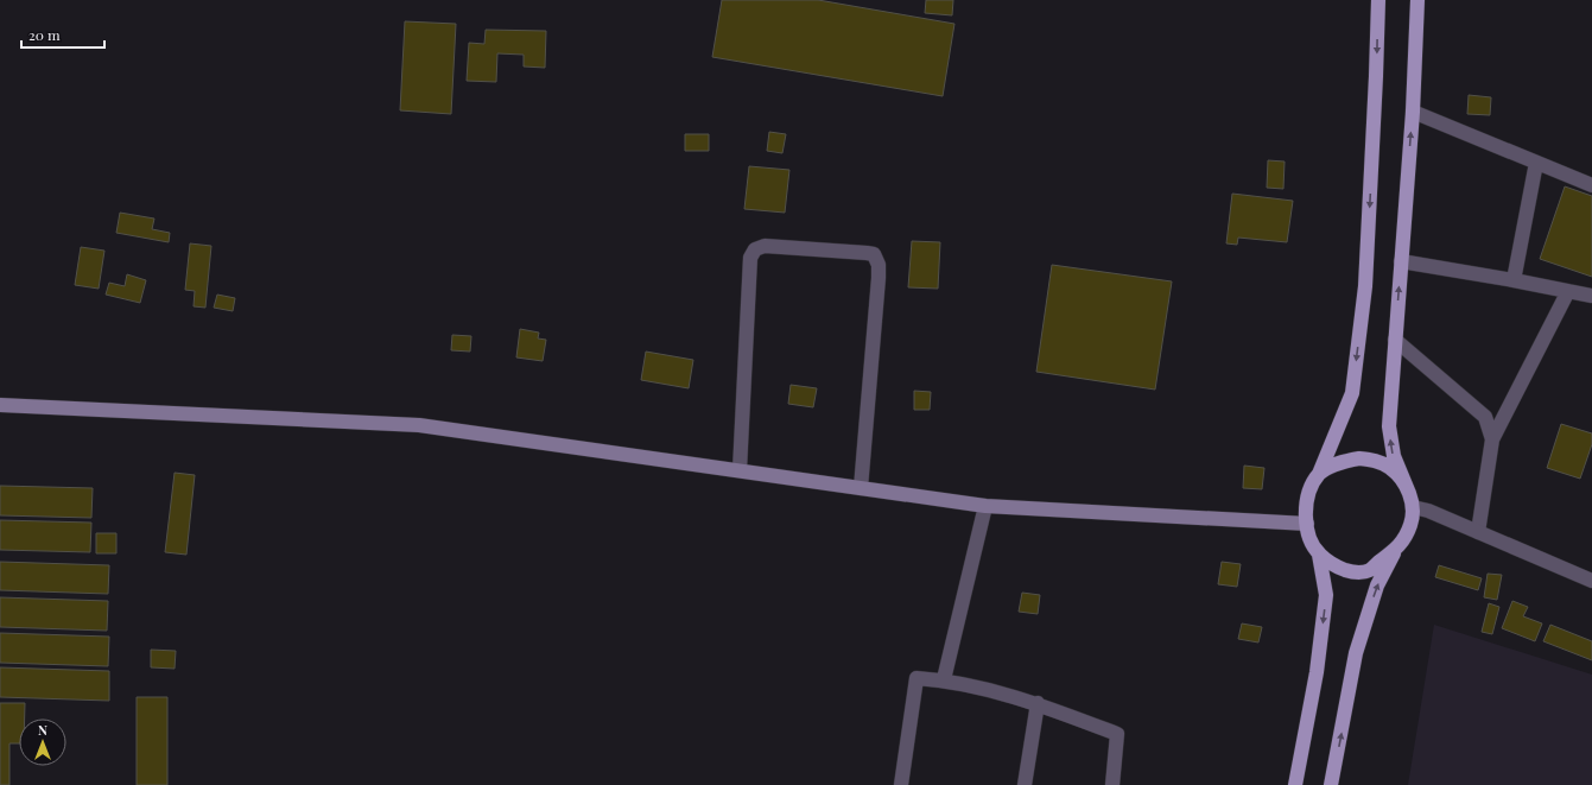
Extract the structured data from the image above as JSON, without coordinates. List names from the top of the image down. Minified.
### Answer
{"scale_bar":"20 m","north":"top"}
